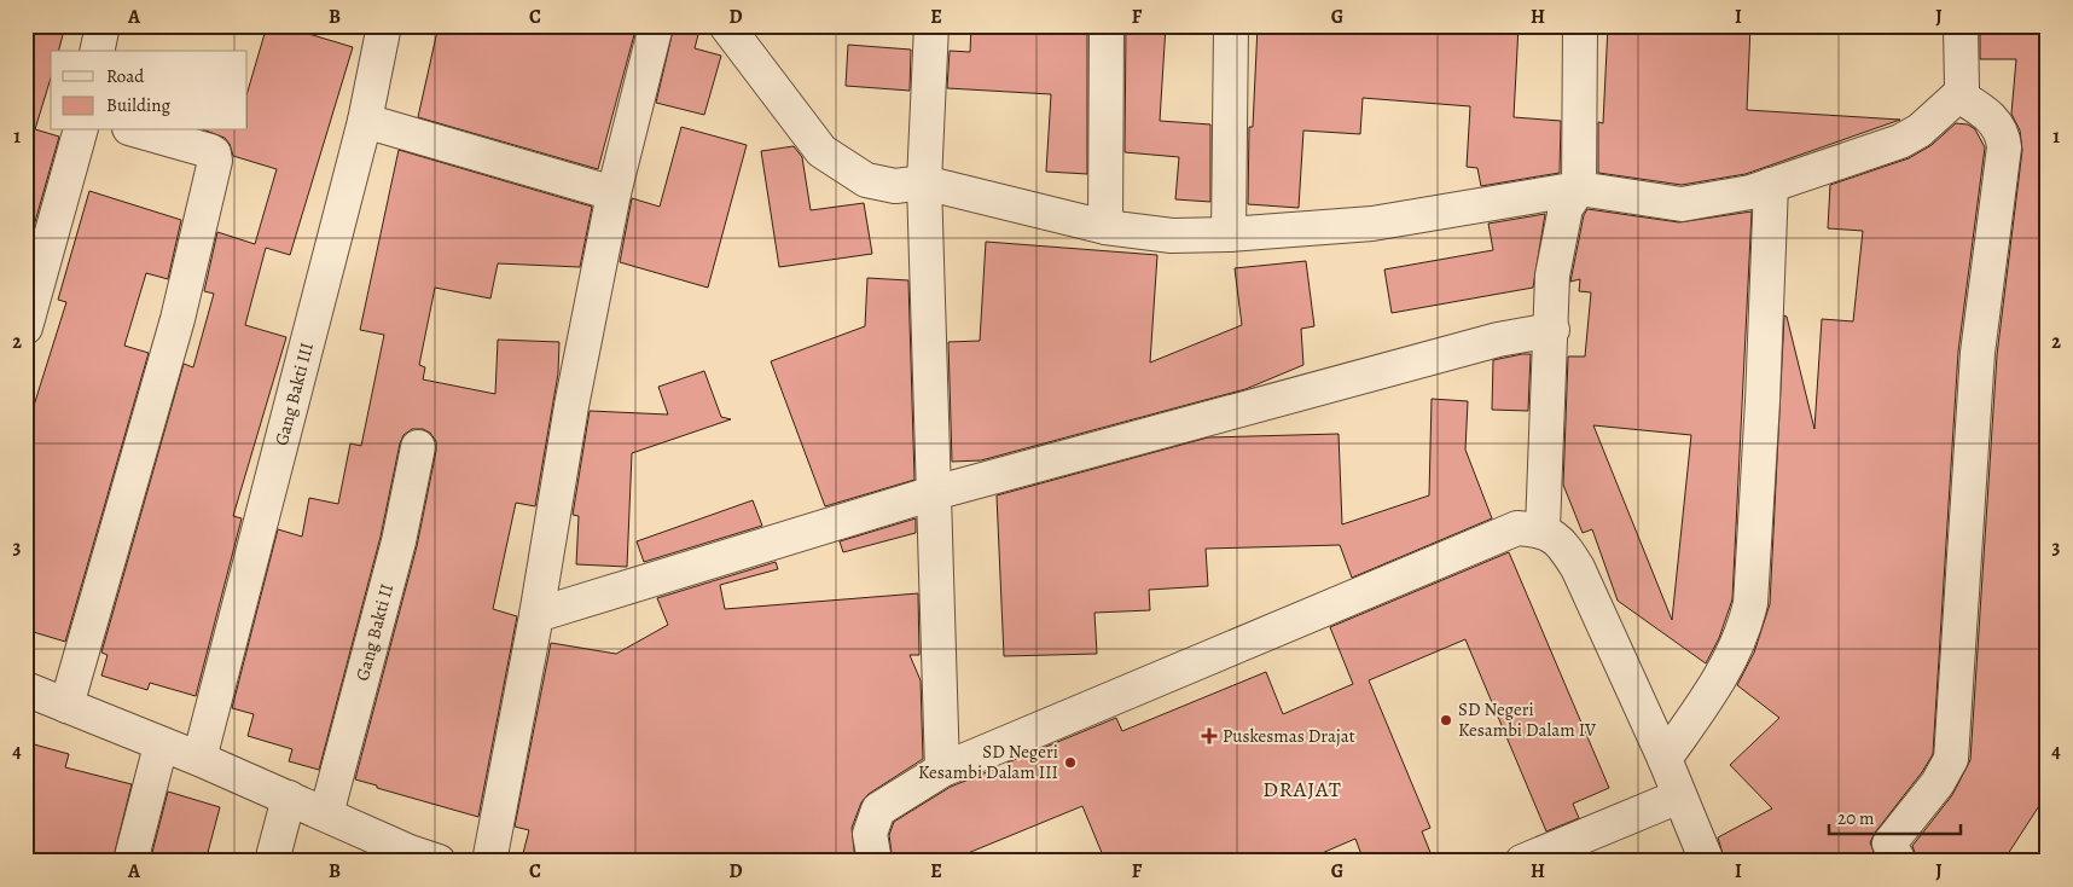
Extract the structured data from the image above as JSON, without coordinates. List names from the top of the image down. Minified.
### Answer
{"streets":{"street":["Gang Bakti III","Gang Bakti II"]},"districts":["DRAJAT"],"places":{"other":["SD Negeri Kesambi Dalam IV","SD Negeri Kesambi Dalam III"],"health":["Puskesmas Drajat"]},"legend":["Road","Building"],"scale_bar":"20 m","grid":{"columns":["A","B","C","D","E","F","G","H","I","J"],"rows":["1","2","3","4"]}}
